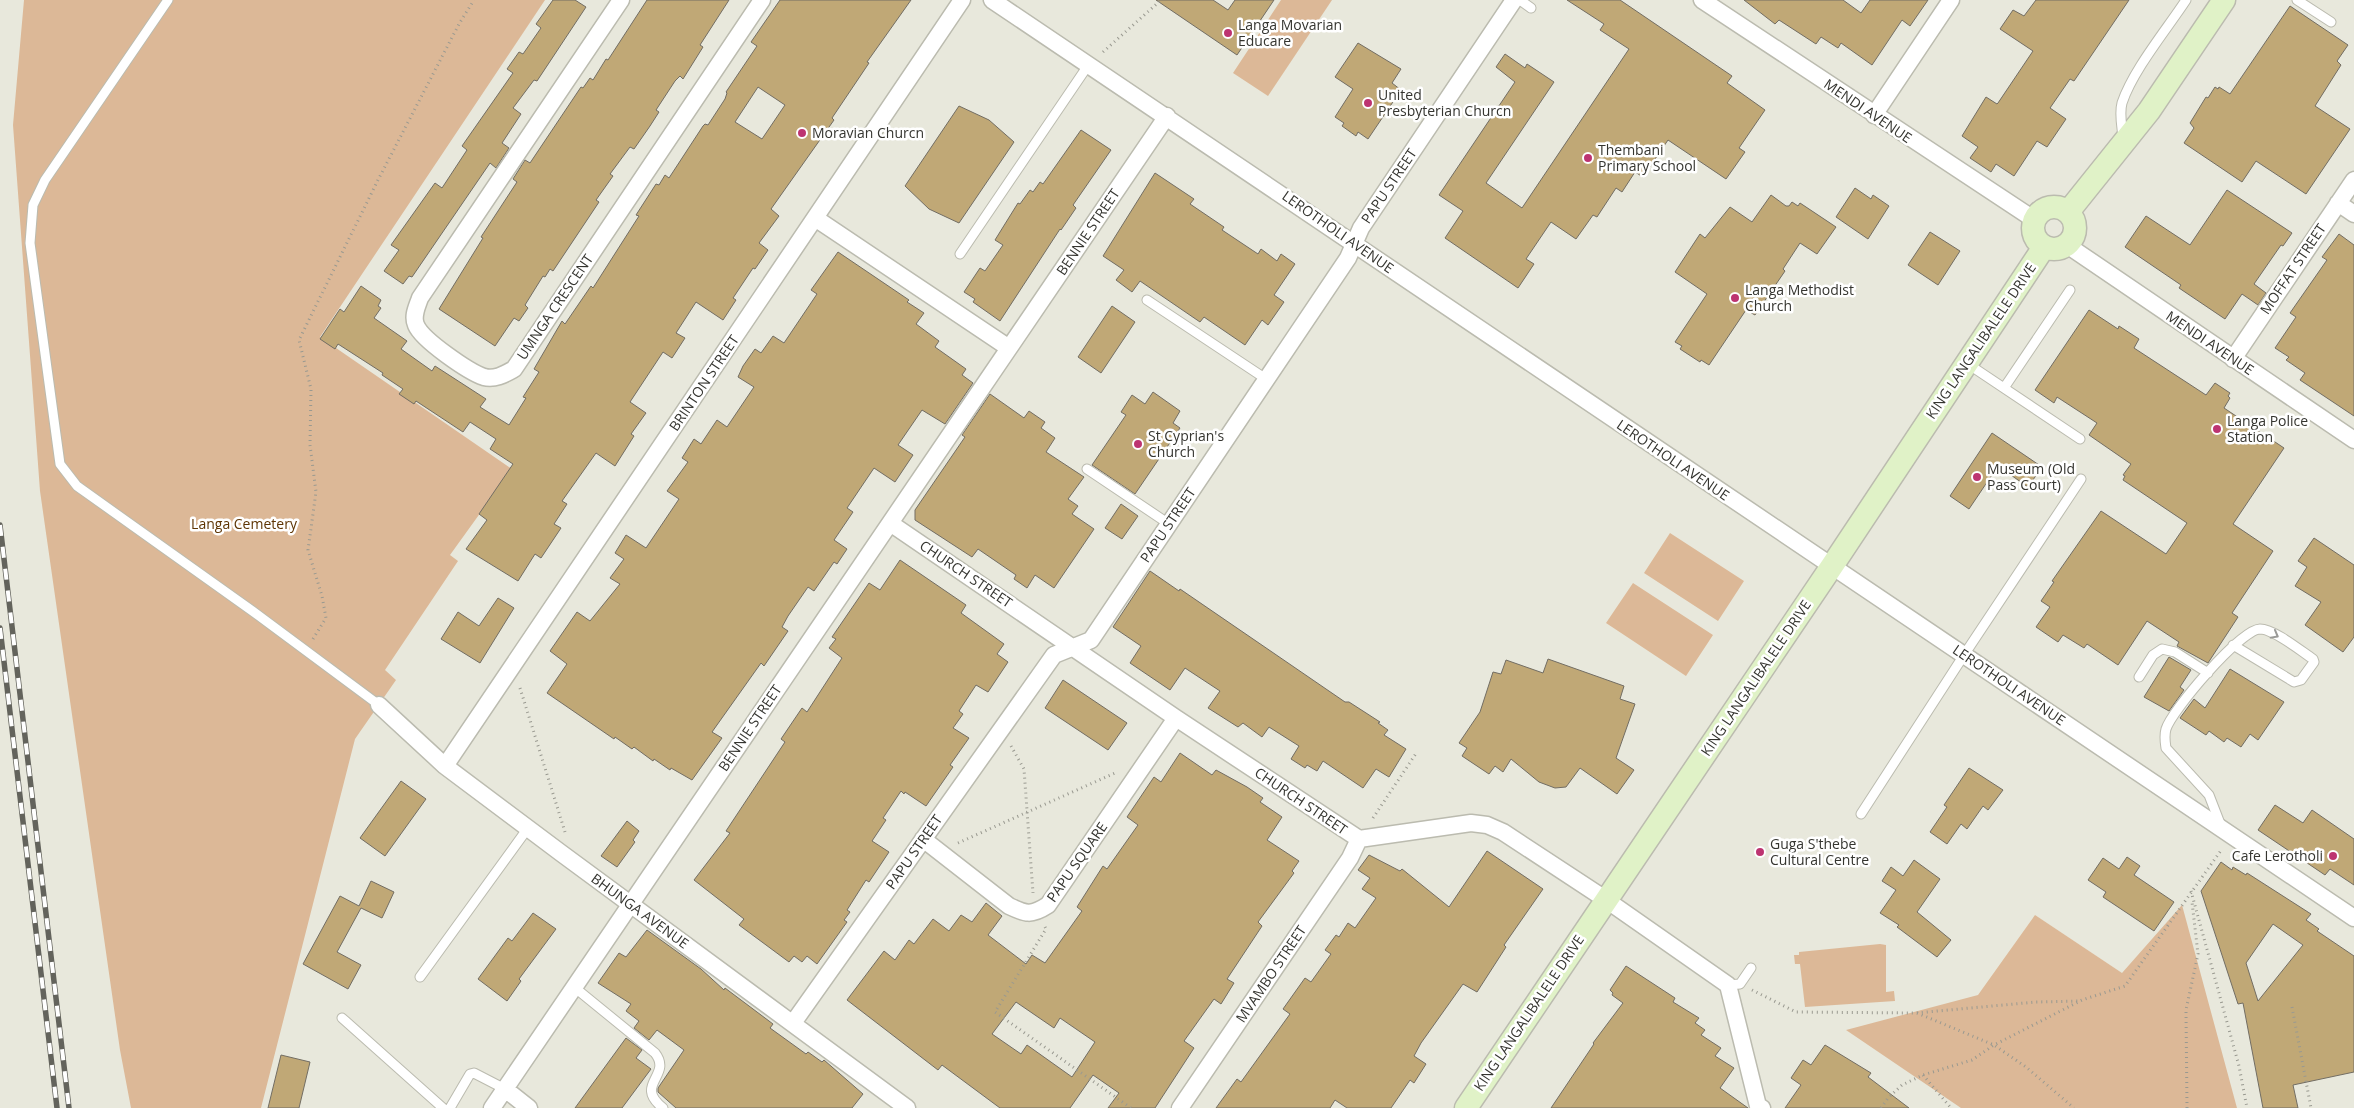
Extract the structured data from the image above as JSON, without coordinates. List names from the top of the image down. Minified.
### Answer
{"streets":{"street":["MENDI AVENUE","PAPU STREET","BENNIE STREET","LEROTHOLI AVENUE","MOFFAT STREET","UMNGA CRESCENT","KING LANGALIBALELE DRIVE","BRINTON STREET","CHURCH STREET","PAPU SQUARE","BHUNGA AVENUE","MVAMBO STREET"]},"crossings":[["MENDI AVENUE","MOFFAT STREET"],["MENDI AVENUE","KING LANGALIBALELE DRIVE"],["PAPU STREET","LEROTHOLI AVENUE"],["PAPU STREET","CHURCH STREET"],["PAPU STREET","PAPU SQUARE"],["PAPU STREET","BHUNGA AVENUE"],["BENNIE STREET","LEROTHOLI AVENUE"],["BENNIE STREET","CHURCH STREET"],["BENNIE STREET","BHUNGA AVENUE"],["LEROTHOLI AVENUE","KING LANGALIBALELE DRIVE"],["KING LANGALIBALELE DRIVE","CHURCH STREET"],["BRINTON STREET","BHUNGA AVENUE"],["CHURCH STREET","PAPU SQUARE"],["CHURCH STREET","MVAMBO STREET"]],"parks":["Langa Cemetery"],"places":["Langa Movarian Educare","United Presbyterian Churcn","Moravian Churcn","Thembani Primary School","Langa Methodist Church","Langa Police Station","St Cyprian's Church","Museum (Old Pass Court)","Guga S'thebe Cultural Centre","Cafe Lerotholi"]}
